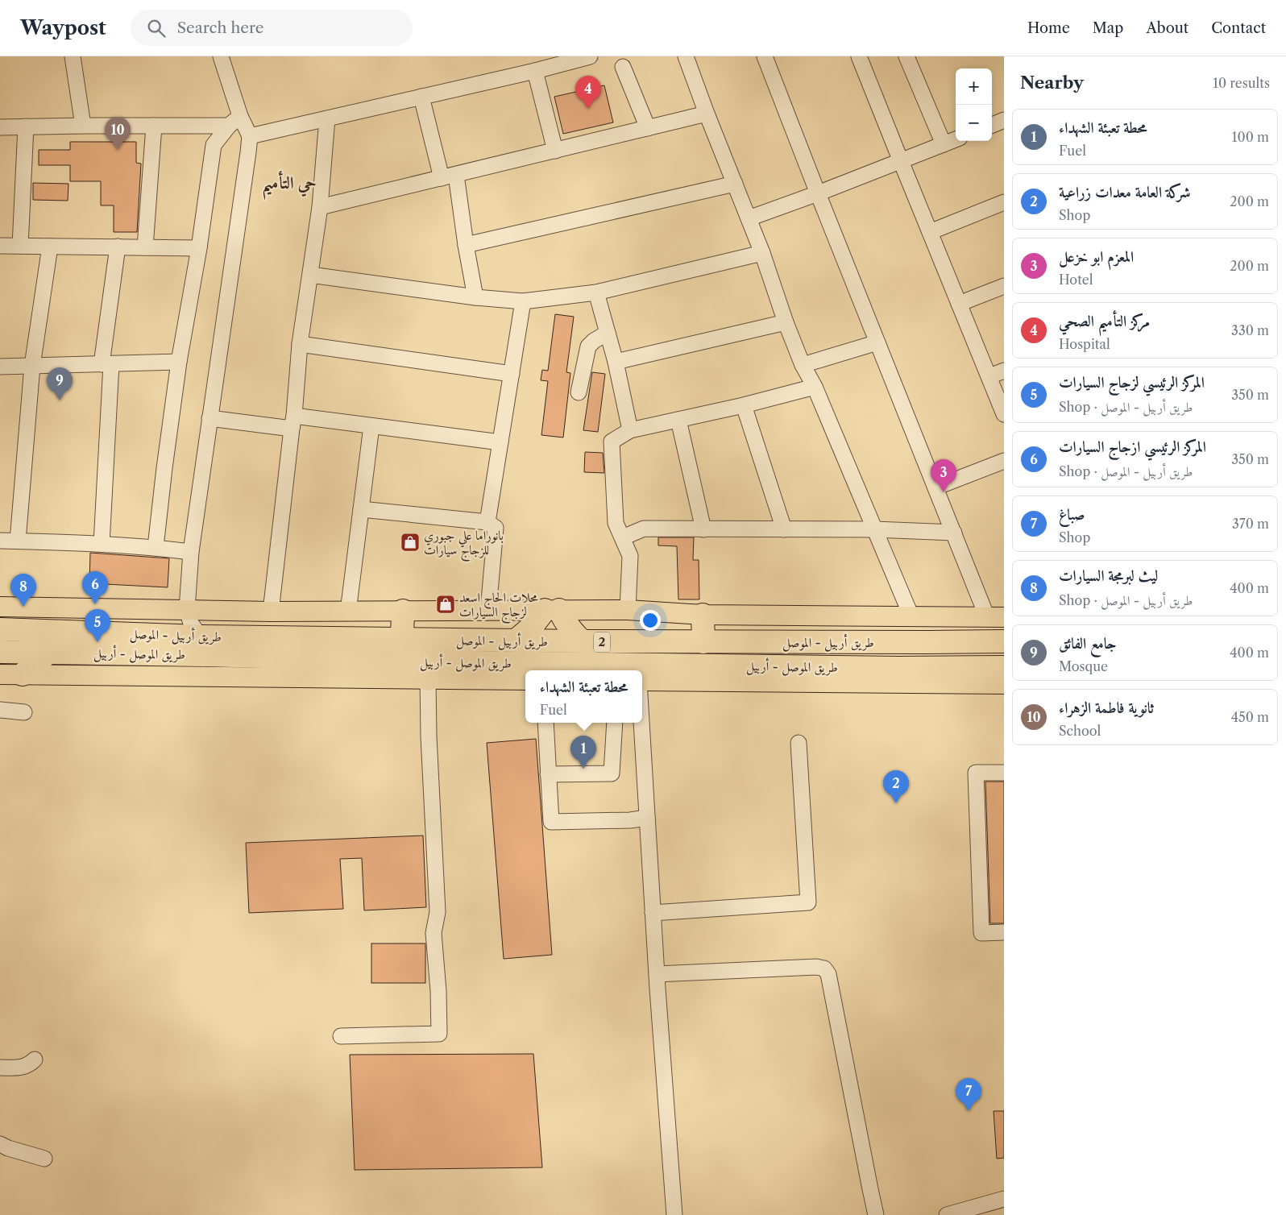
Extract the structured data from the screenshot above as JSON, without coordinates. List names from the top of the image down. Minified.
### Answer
{"streets":{"highway":["طريق أربيل - الموصل","2","طريق الموصل - أربيل"]},"crossings":[["طريق أربيل - الموصل","طريق الموصل - أربيل"]],"districts":["حي التأميم"],"places":{"shop":["بانوراما علي جبوري للزجاج سيارات","محلات الحاج اسعد لزجاج السيارات"]},"page":{"header":"Waypost","search":"Search here","nav":["Home","Map","About","Contact"],"heading":["Nearby","10 results"],"map_buttons":["+","−"],"pins":["4","10","9","3","6","8","5","1","2","7"],"list":[{"mark":"1","name":"محطة تعبئة الشهداء","note":"Fuel","value":"100 m"},{"mark":"2","name":"شركة العامة معدات زراعية","note":"Shop","value":"200 m"},{"mark":"3","name":"المعزم ابو خزعل","note":"Hotel","value":"200 m"},{"mark":"4","name":"مركز التأميم الصحي","note":"Hospital","value":"330 m"},{"mark":"5","name":"المركز الرئيسي لزجاج السيارات","note":"Shop · طريق أربيل - الموصل","value":"350 m"},{"mark":"6","name":"المركز الرئيسي ازجاج السيارات","note":"Shop · طريق أربيل - الموصل","value":"350 m"},{"mark":"7","name":"صباغ","note":"Shop","value":"370 m"},{"mark":"8","name":"ليث لبرمجة السيارات","note":"Shop · طريق أربيل - الموصل","value":"400 m"},{"mark":"9","name":"جامع الفائق","note":"Mosque","value":"400 m"},{"mark":"10","name":"ثانوية فاطمة الزهراء","note":"School","value":"450 m"}],"popup":["محطة تعبئة الشهداء","Fuel"]}}
